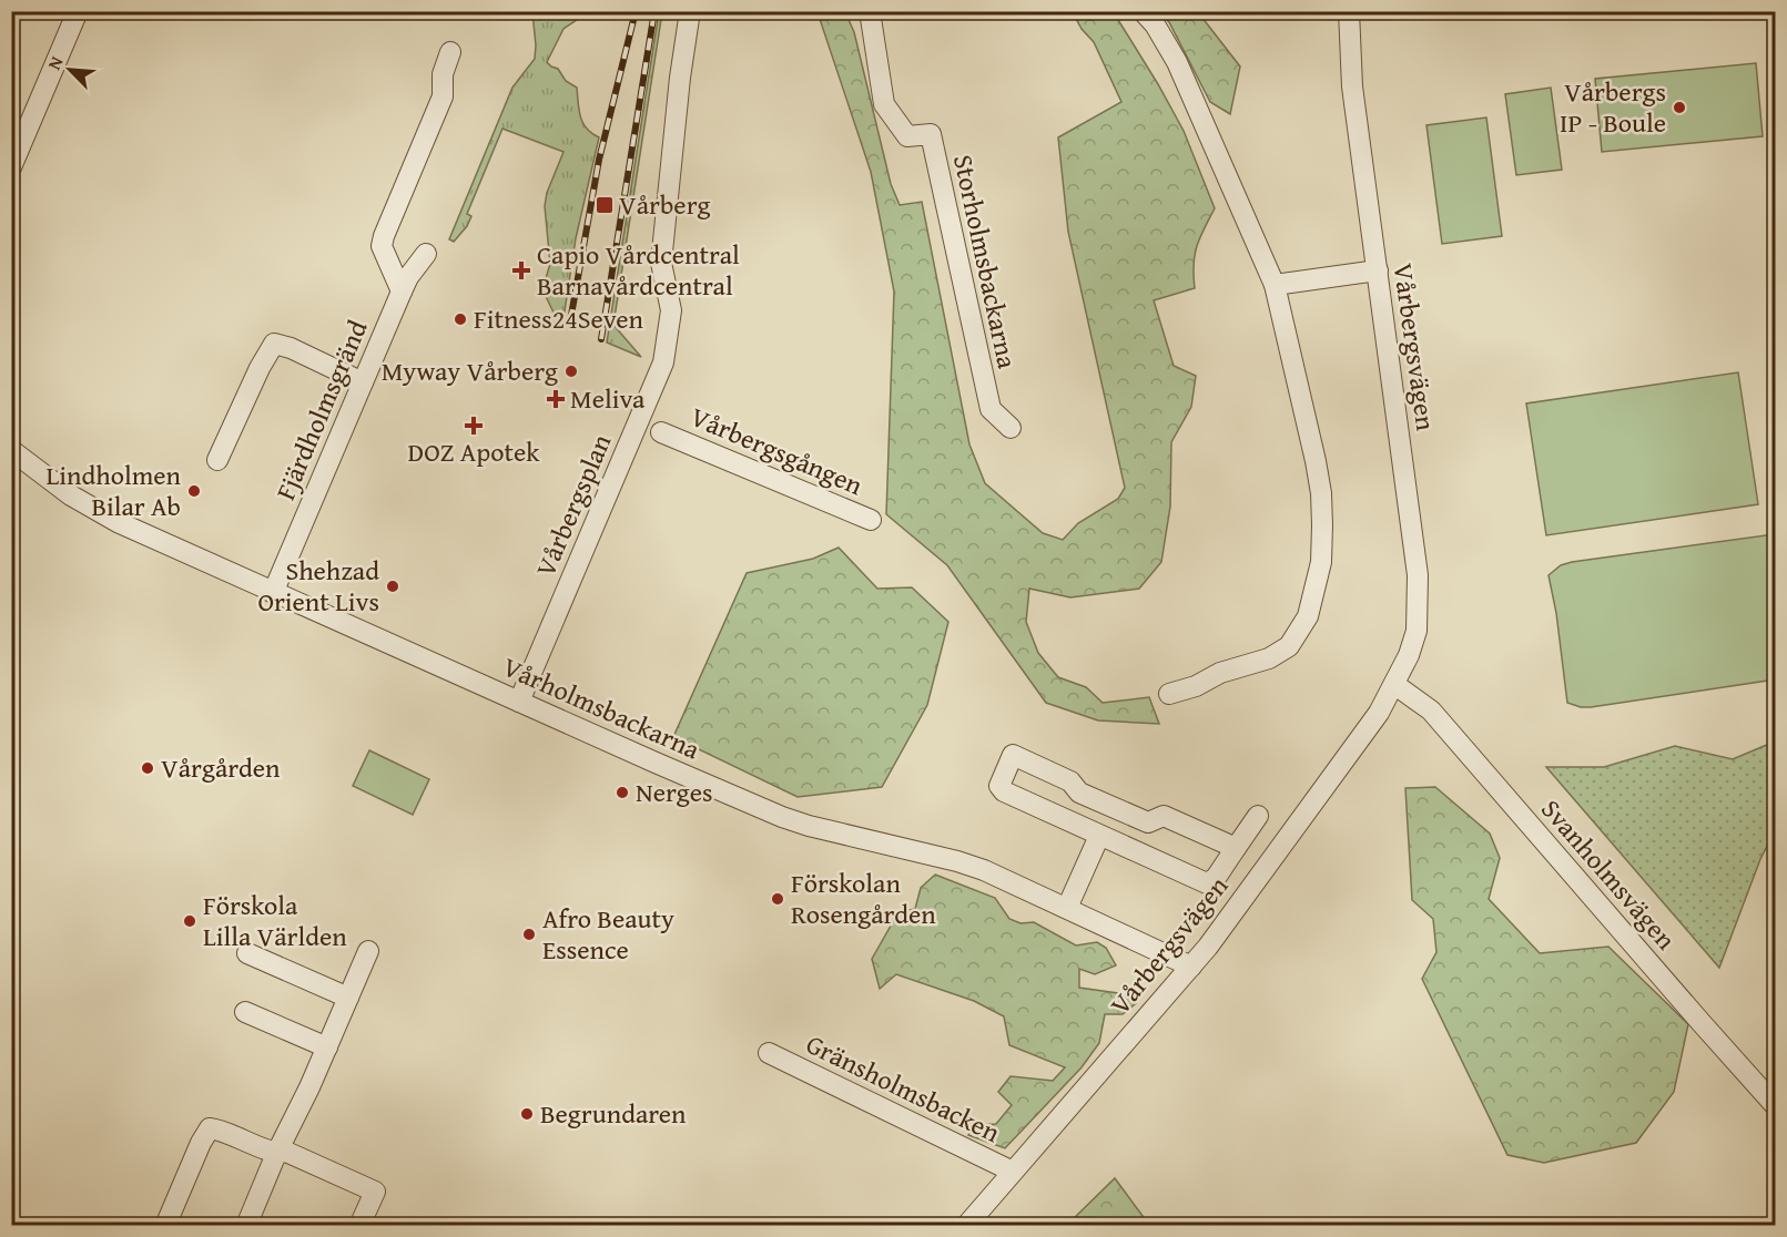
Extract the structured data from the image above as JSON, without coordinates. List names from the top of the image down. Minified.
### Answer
{"streets":{"street":["Storholmsbackarna","Vårbergsvägen","Fjärdholmsgränd","Vårbergsgången","Vårbergsplan","Vårholmsbackarna","Svanholmsvägen","Gränsholmsbacken"]},"crossings":[["Vårbergsvägen","Vårholmsbackarna"],["Vårbergsvägen","Svanholmsvägen"],["Vårbergsvägen","Gränsholmsbacken"],["Fjärdholmsgränd","Vårholmsbackarna"],["Vårbergsplan","Vårholmsbackarna"]],"places":{"other":["Vårbergs IP - Boule","Fitness24Seven","Myway Vårberg","Lindholmen Bilar Ab","Shehzad Orient Livs","Vårgården","Nerges","Förskolan Rosengården","Förskola Lilla Världen","Afro Beauty Essence","Begrundaren"],"transit":["Vårberg"],"health":["Capio Vårdcentral Barnavårdcentral","Meliva","DOZ Apotek"]},"north":"top left"}
